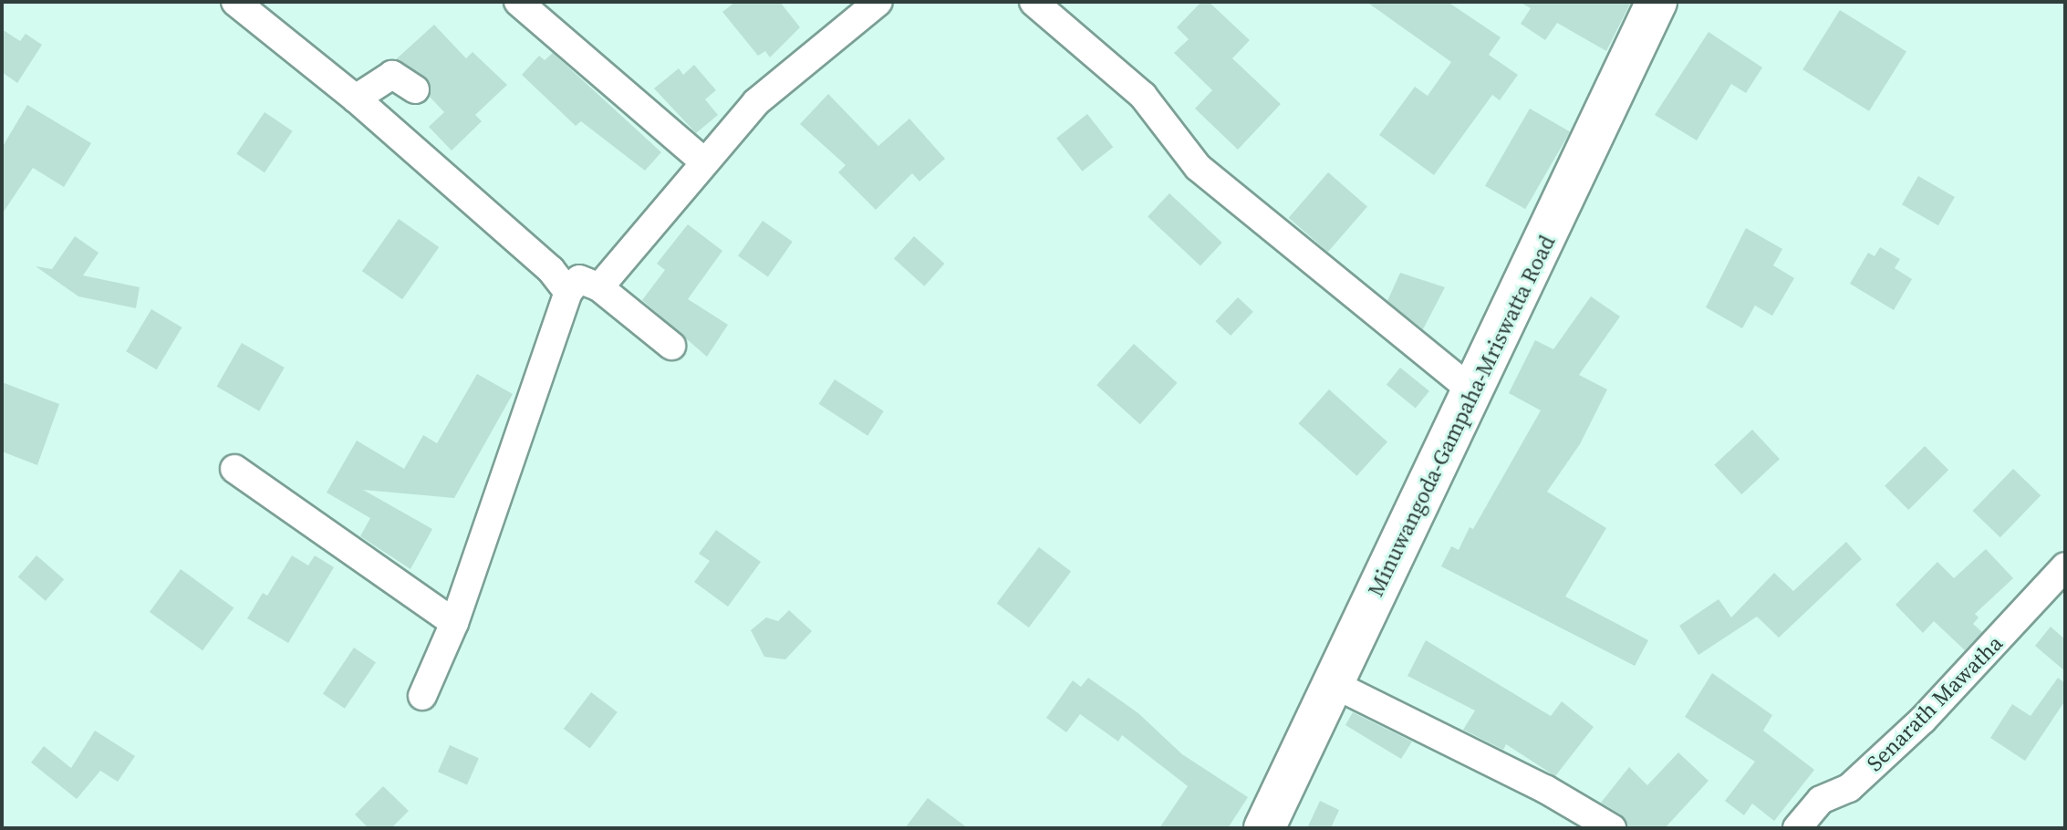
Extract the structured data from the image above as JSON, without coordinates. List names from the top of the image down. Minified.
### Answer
{"streets":{"main road":["Minuwangoda-Gampaha-Mriswatta Road"],"street":["Senarath Mawatha"]}}
